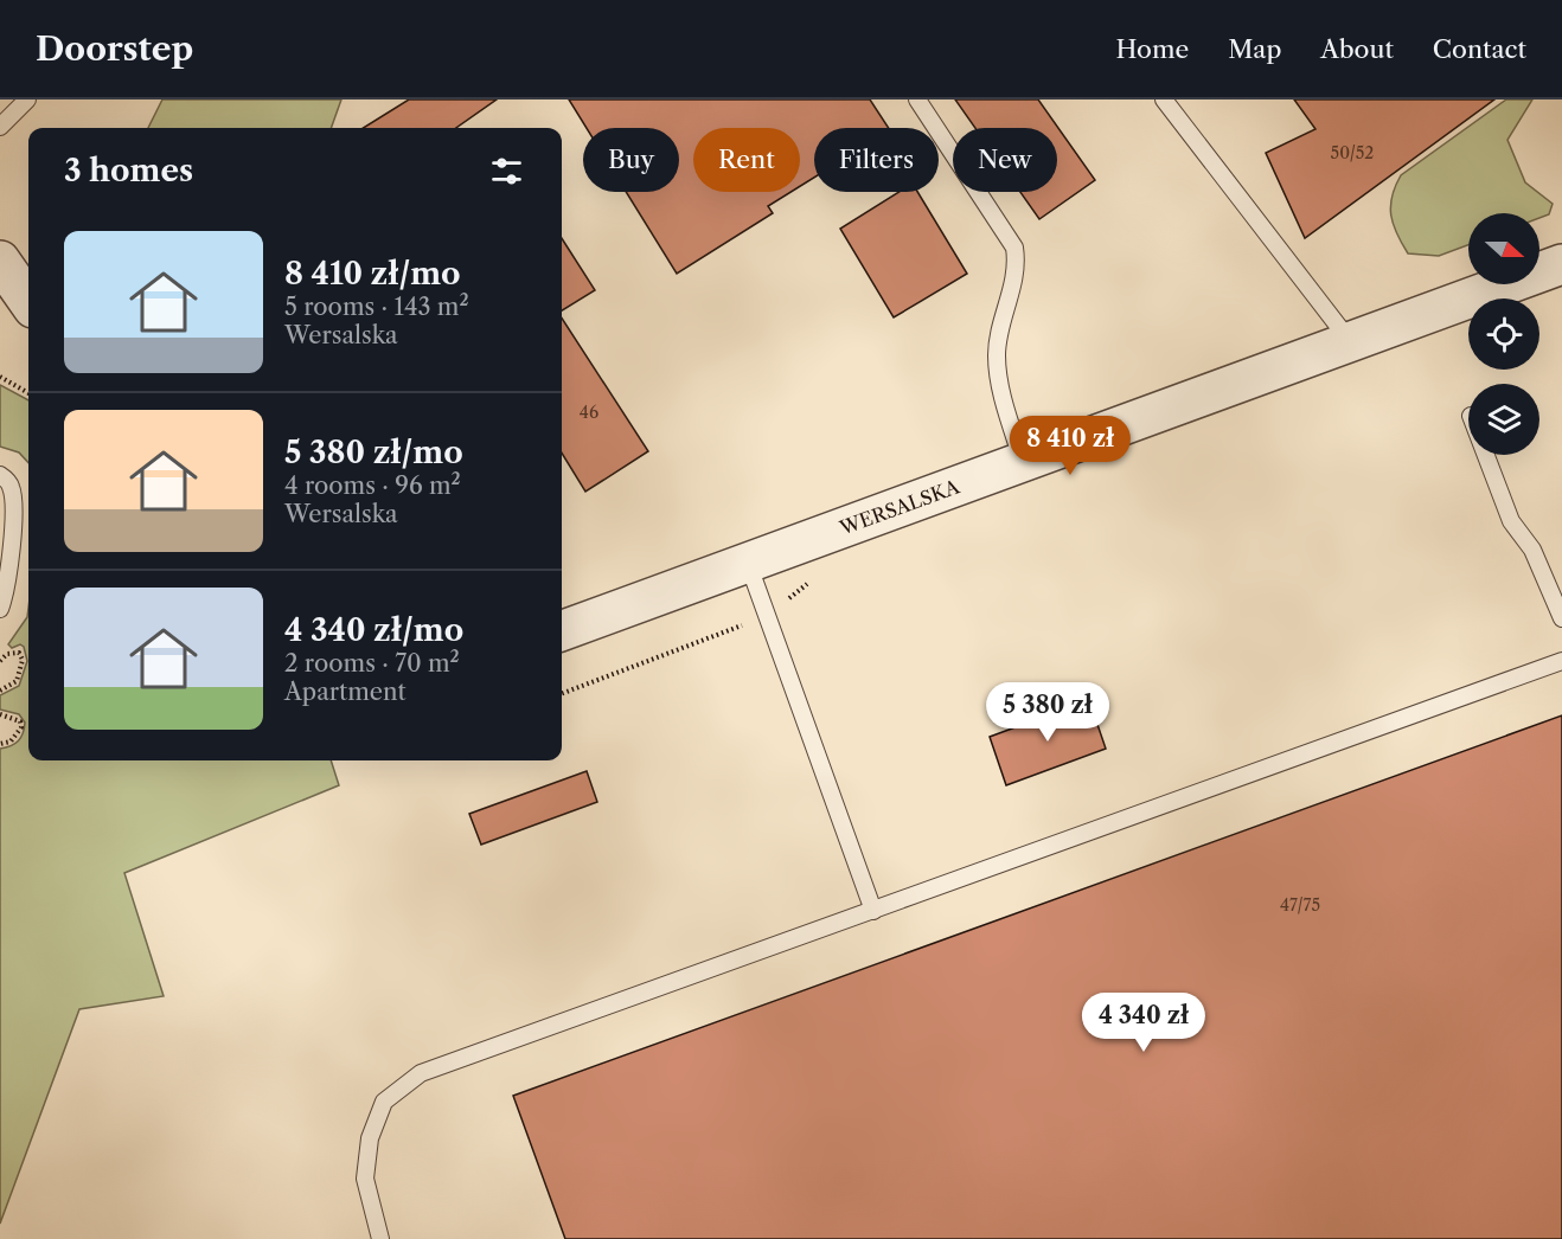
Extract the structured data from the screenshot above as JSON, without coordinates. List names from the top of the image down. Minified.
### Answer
{"streets":{"street":["WERSALSKA"]},"house_numbers":["50/52","46","47/75"],"north":"right","page":{"header":"Doorstep","nav":["Home","Map","About","Contact"],"chip":["Buy","Rent","Filters","New"],"heading":"3 homes","list":[{"name":"8 410 zł/mo","note":"5 rooms · 143 m² · Wersalska"},{"name":"5 380 zł/mo","note":"4 rooms · 96 m² · Wersalska"},{"name":"4 340 zł/mo","note":"2 rooms · 70 m² · Apartment"}],"price":["8 410 zł","5 380 zł","4 340 zł"]}}
